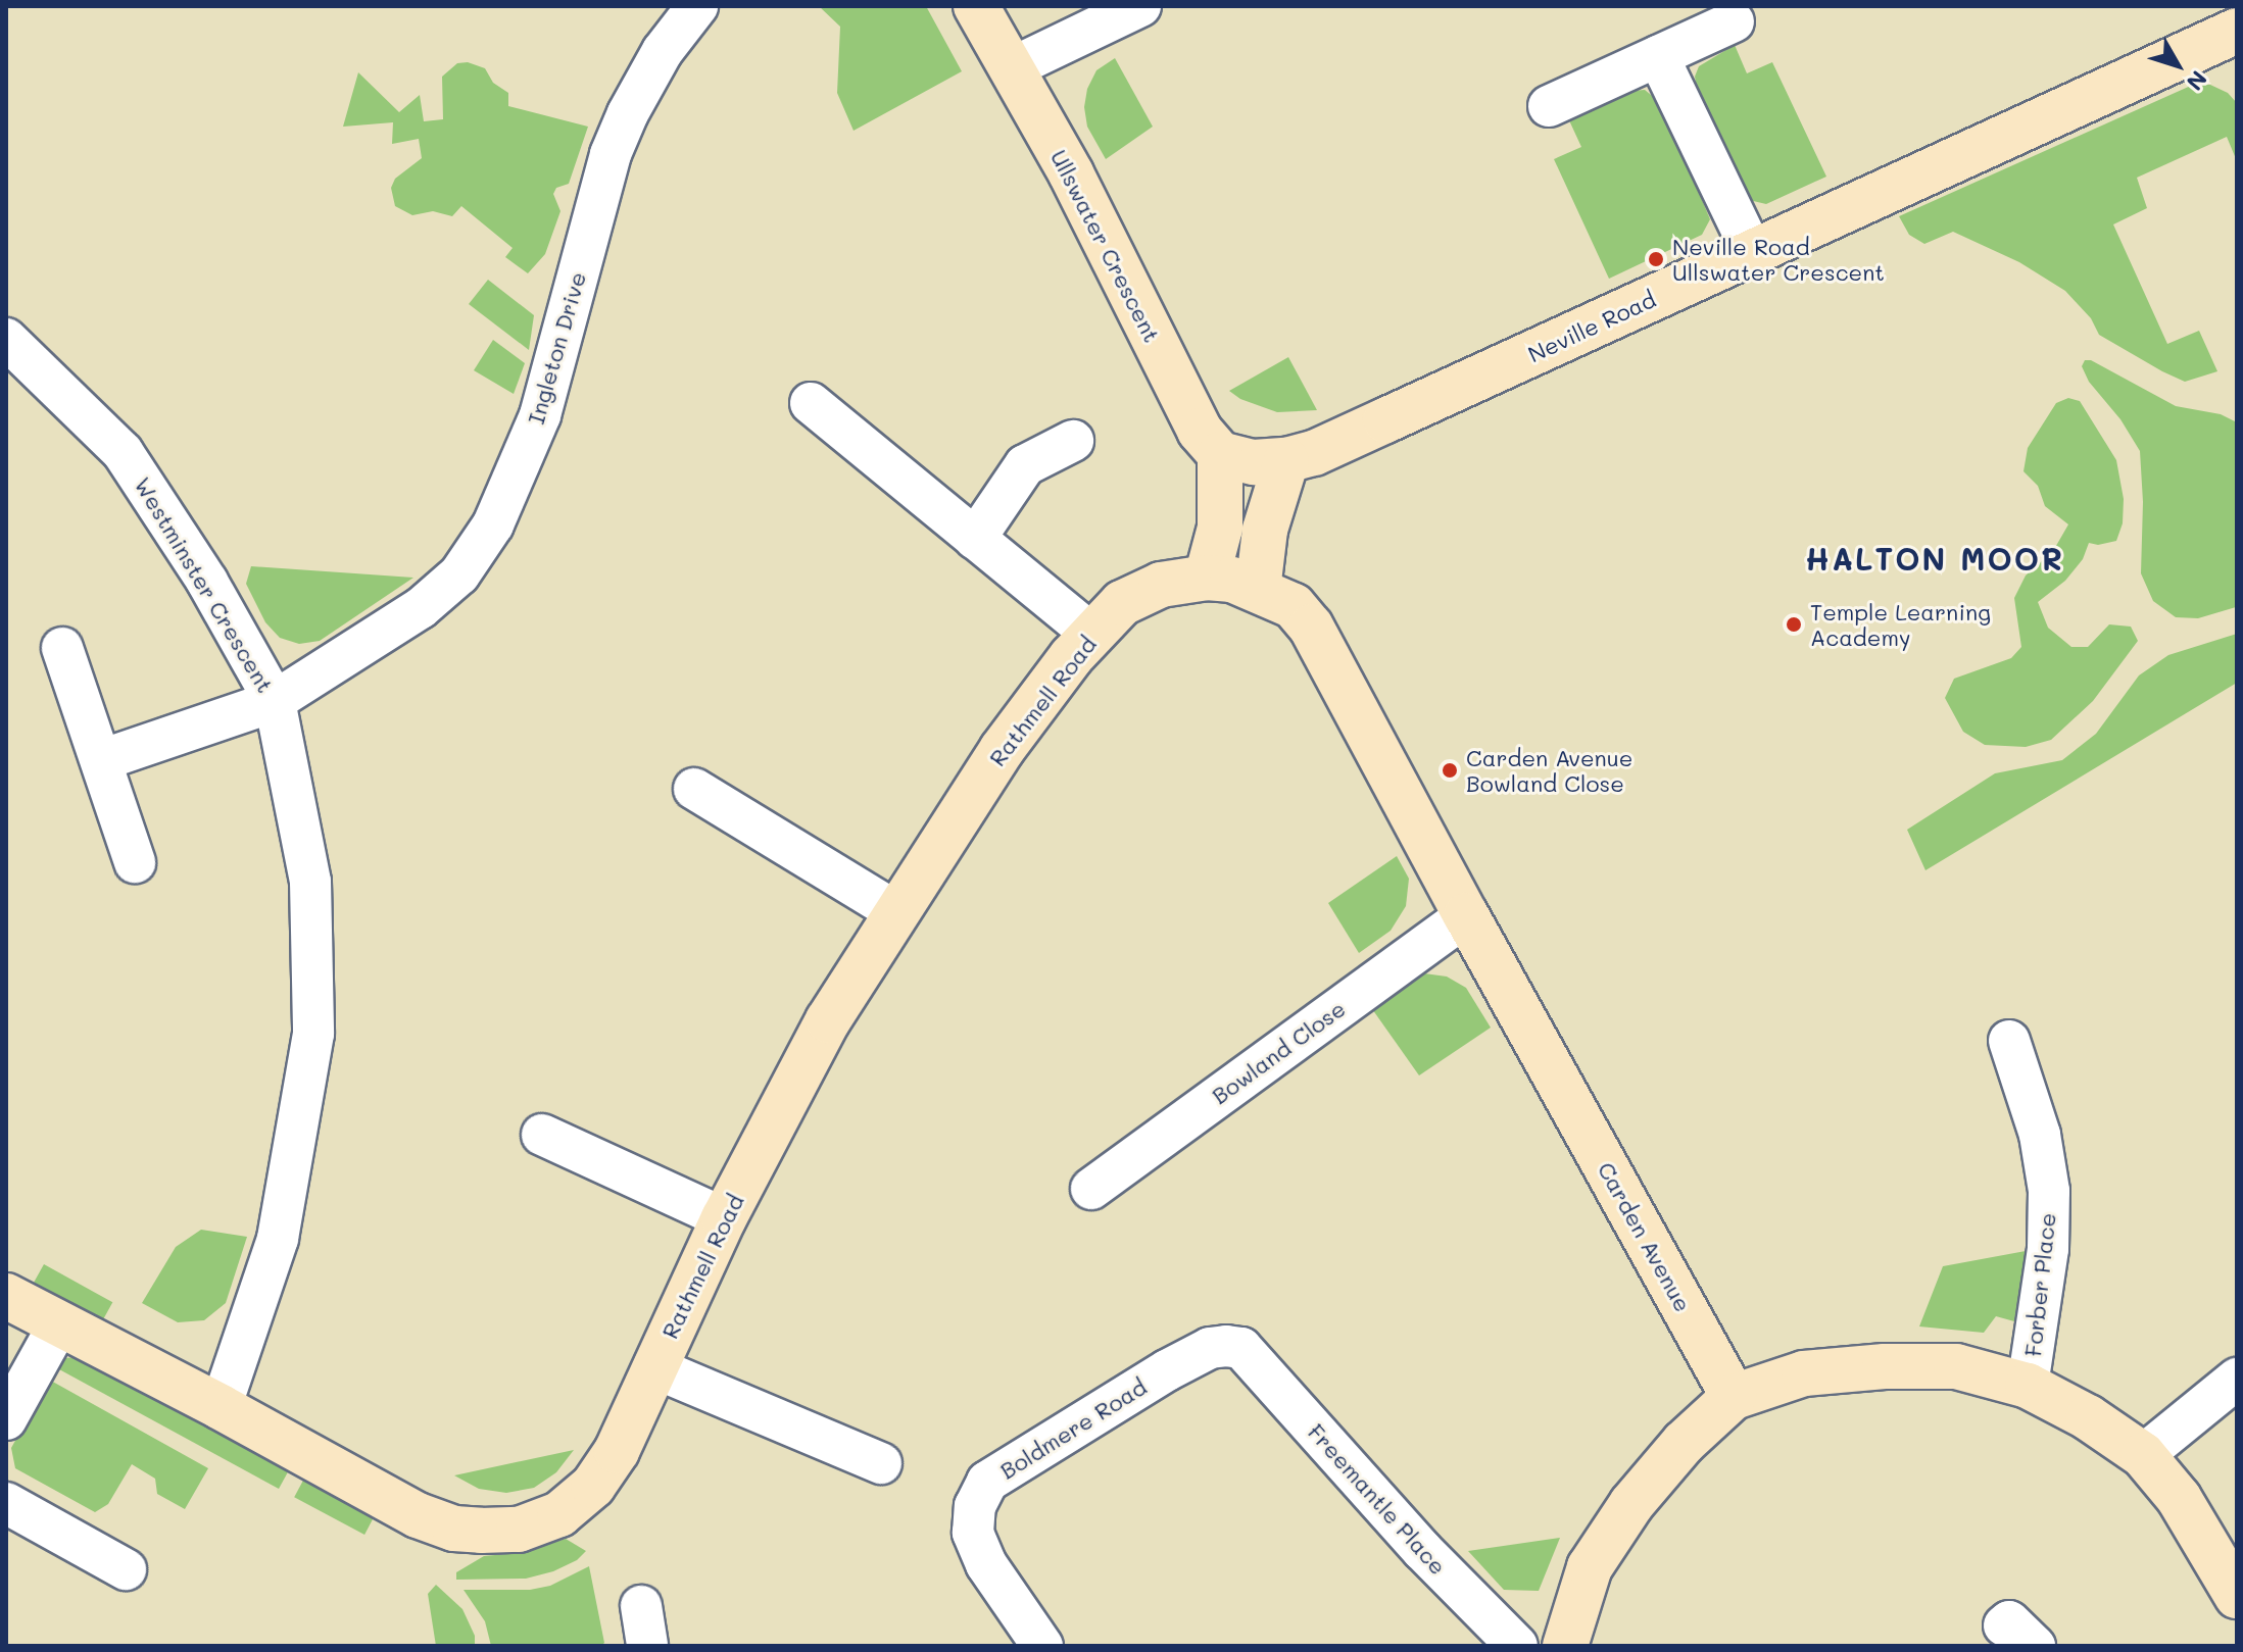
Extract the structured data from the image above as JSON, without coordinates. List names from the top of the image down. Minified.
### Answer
{"streets":{"street":["Ullswater Crescent","Neville Road","Ingleton Drive","Westminster Crescent","Rathmell Road","Bowland Close","Carden Avenue","Forber Place","Boldmere Road","Freemantle Place"]},"crossings":[["Ullswater Crescent","Neville Road"],["Ingleton Drive","Westminster Crescent"],["Westminster Crescent","Rathmell Road"],["Rathmell Road","Carden Avenue"],["Bowland Close","Carden Avenue"],["Boldmere Road","Freemantle Place"]],"districts":["HALTON MOOR"],"places":["Neville Road Ullswater Crescent","Temple Learning Academy","Carden Avenue Bowland Close"],"north":"bottom right"}
